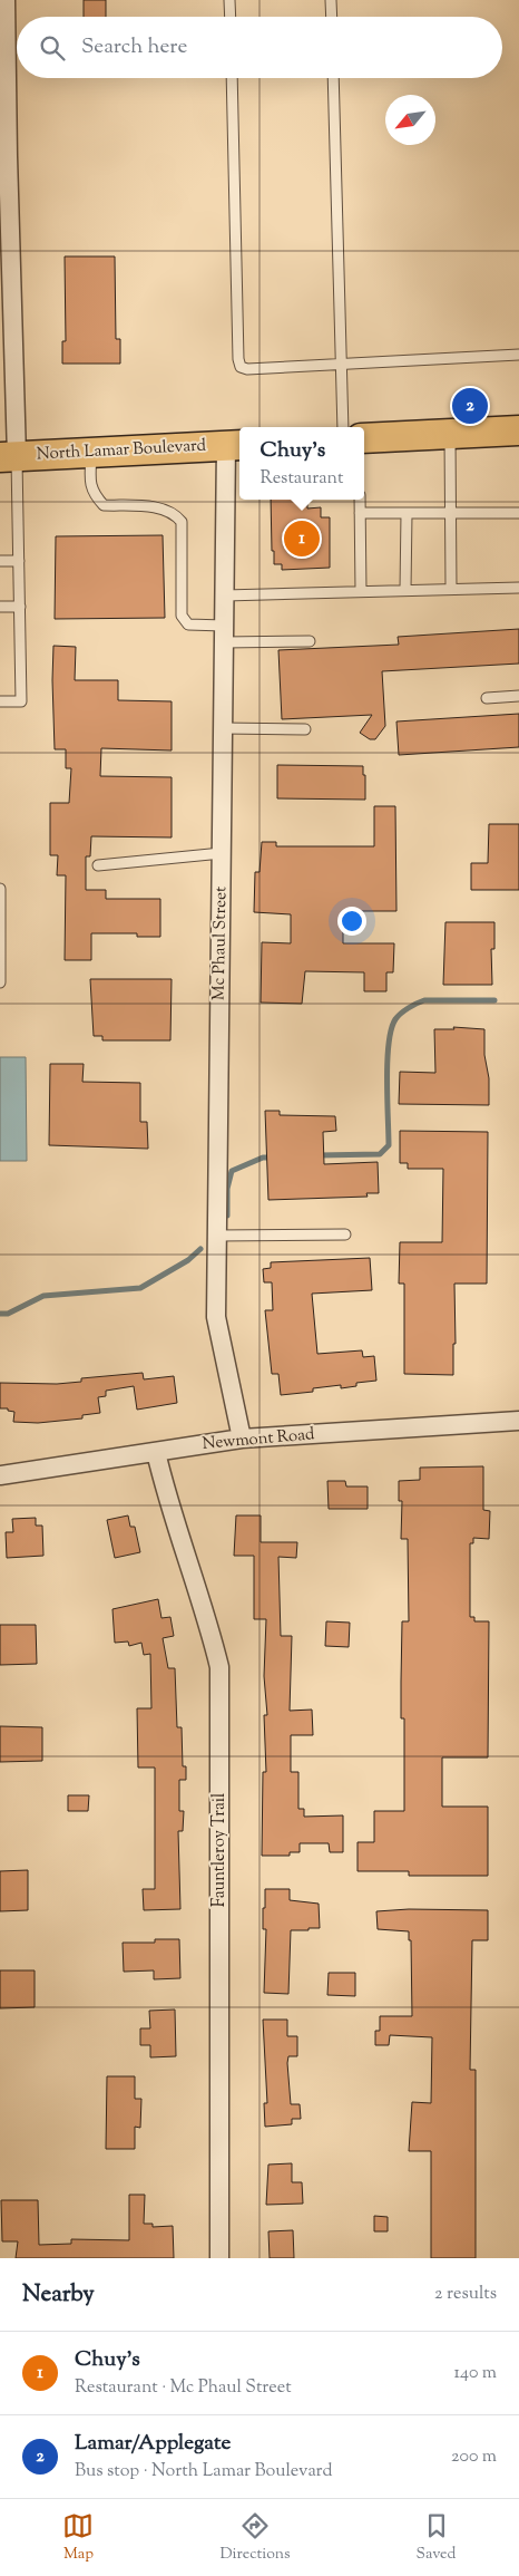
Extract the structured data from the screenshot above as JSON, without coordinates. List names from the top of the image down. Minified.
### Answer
{"streets":{"main road":["North Lamar Boulevard"],"street":["Mc Phaul Street","Newmont Road","Fauntleroy Trail"]},"crossings":[["North Lamar Boulevard","Mc Phaul Street"],["Mc Phaul Street","Newmont Road"],["Newmont Road","Fauntleroy Trail"]],"north":"bottom left","page":{"search":"Search here","pins":["2","1"],"popup":["Chuy's","Restaurant"],"heading":["Nearby","2 results"],"list":[{"mark":"1","name":"Chuy's","note":"Restaurant · Mc Phaul Street","value":"140 m"},{"mark":"2","name":"Lamar/Applegate","note":"Bus stop · North Lamar Boulevard","value":"200 m"}],"nav":["Map","Directions","Saved"]}}
